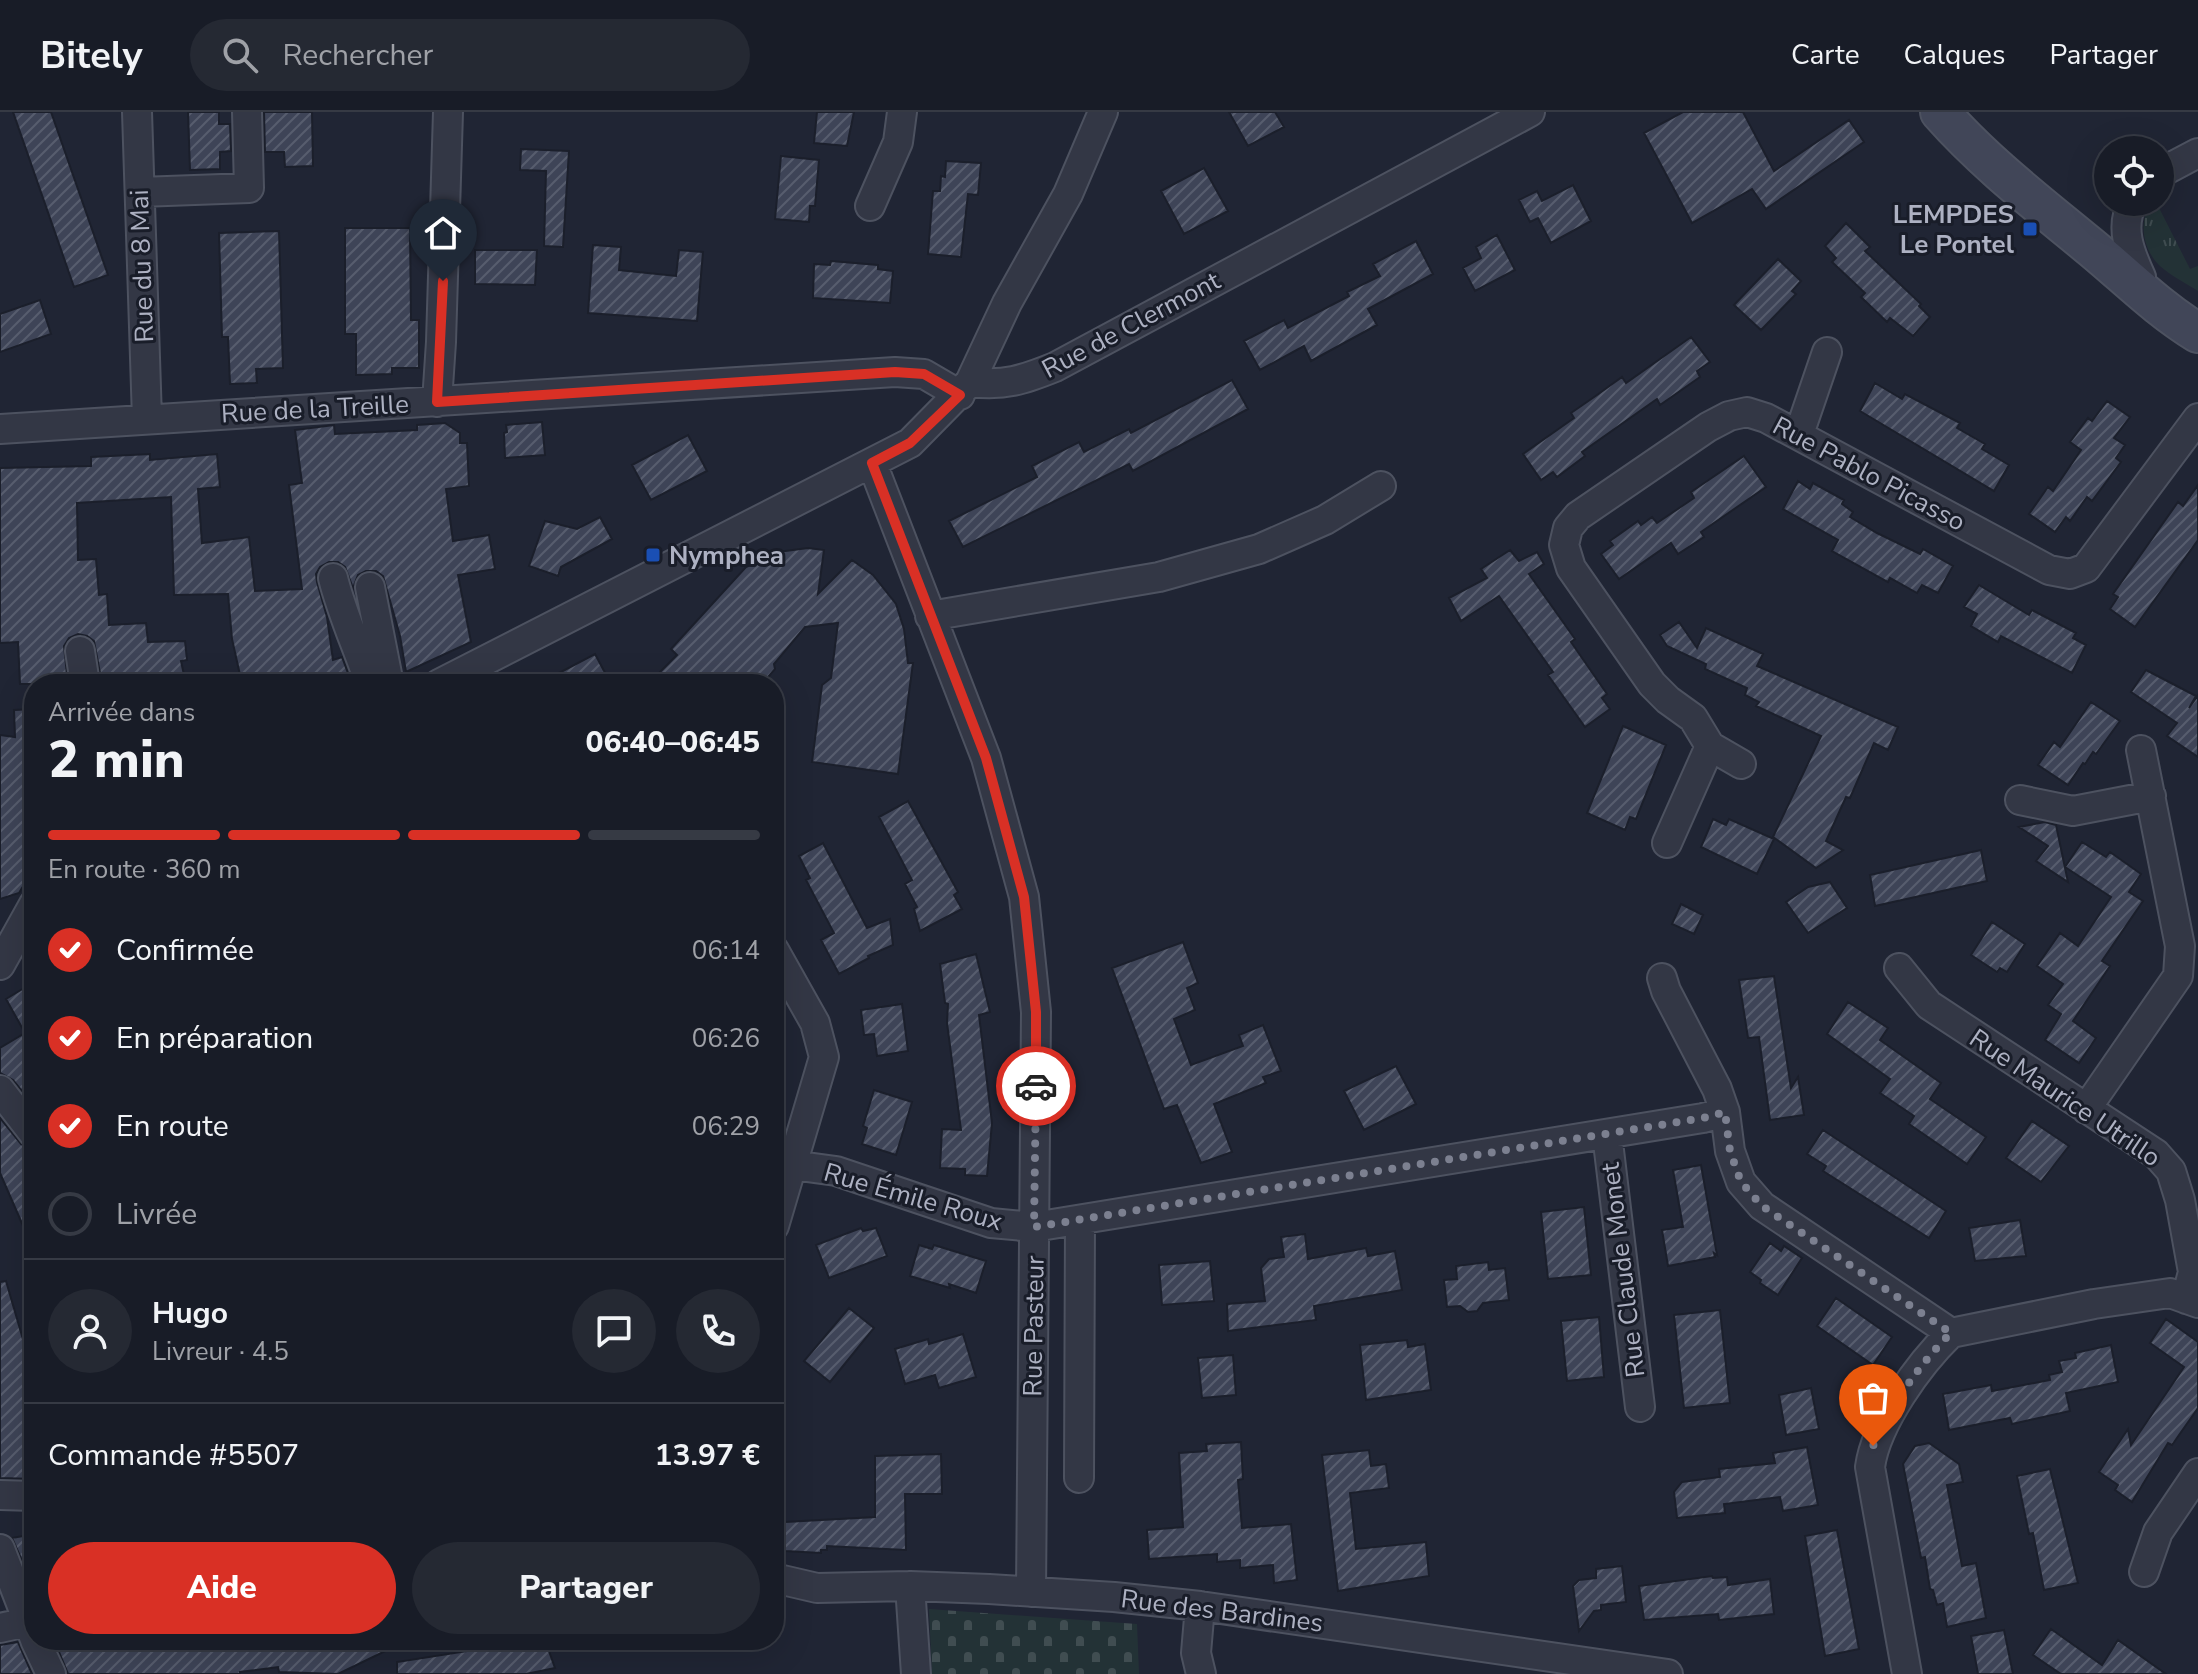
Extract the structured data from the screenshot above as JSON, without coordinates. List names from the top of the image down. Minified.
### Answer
{"streets":{"street":["Rue du 8 Mai","Rue de Clermont","Rue de la Treille","Rue Pablo Picasso","Rue Maurice Utrillo","Rue Émile Roux","Rue Claude Monet","Rue Pasteur","Rue des Bardines"]},"crossings":[["Rue du 8 Mai","Rue de la Treille"],["Rue de Clermont","Rue de la Treille"],["Rue Émile Roux","Rue Claude Monet"],["Rue Émile Roux","Rue Pasteur"],["Rue Pasteur","Rue des Bardines"]],"places":{"transit":["LEMPDES Le Pontel","Nymphea"]},"page":{"header":"Bitely","search":"Rechercher","nav":["Carte","Calques","Partager"],"heading":["2 min","Arrivée dans","06:40–06:45"],"panel":["Hugo","Livreur · 4.5","Commande #5507","13.97 €"],"bar":"En route · 360 m","list":[["Confirmée","06:14"],["En préparation","06:26"],["En route","06:29"],"Livrée"],"buttons":["Aide","Partager"]}}
